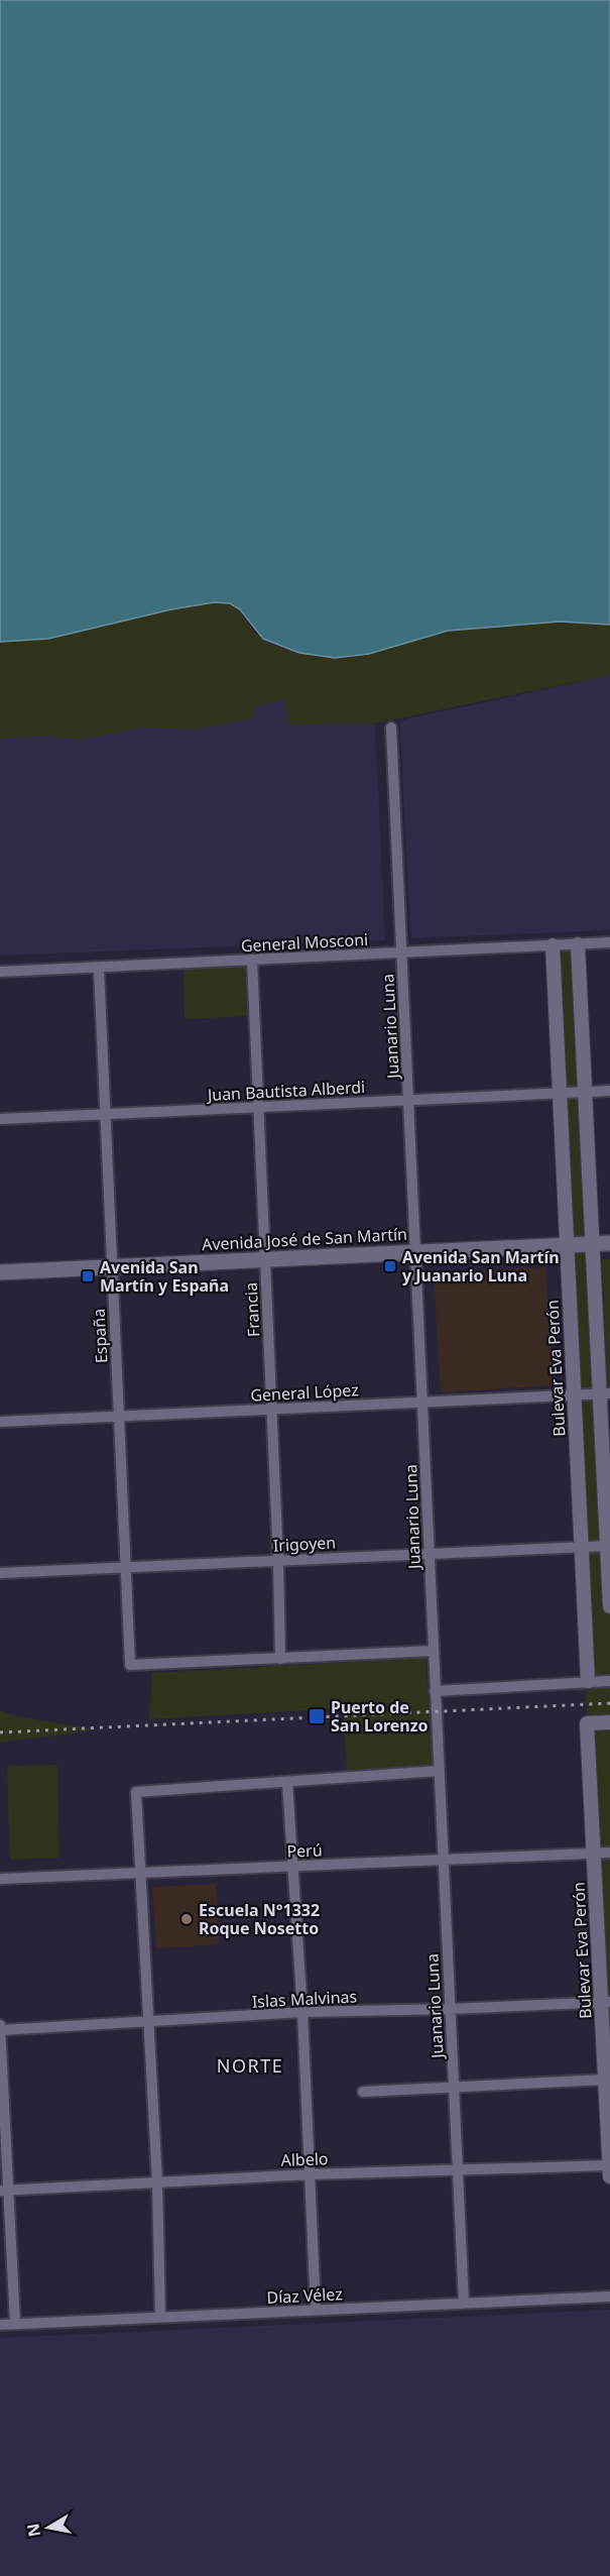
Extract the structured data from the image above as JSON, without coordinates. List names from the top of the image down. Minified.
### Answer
{"streets":{"main road":["Avenida José de San Martín"],"street":["General Mosconi","Juanario Luna","Juan Bautista Alberdi","Francia","España","Bulevar Eva Perón","General López","Irigoyen","Perú","Islas Malvinas","Albelo","Díaz Vélez"]},"crossings":[["General Mosconi","Juanario Luna"],["General Mosconi","Francia"],["General Mosconi","España"],["General Mosconi","Bulevar Eva Perón"],["Juanario Luna","Juan Bautista Alberdi"],["Juanario Luna","Avenida José de San Martín"],["Juanario Luna","General López"],["Juanario Luna","Irigoyen"],["Juanario Luna","Perú"],["Juanario Luna","Islas Malvinas"],["Juanario Luna","Albelo"],["Juanario Luna","Díaz Vélez"],["Juan Bautista Alberdi","Francia"],["Juan Bautista Alberdi","España"],["Juan Bautista Alberdi","Bulevar Eva Perón"],["Avenida José de San Martín","Francia"],["Avenida José de San Martín","España"],["Avenida José de San Martín","Bulevar Eva Perón"],["Francia","España"],["Francia","General López"],["Francia","Irigoyen"],["España","General López"],["España","Irigoyen"],["Bulevar Eva Perón","General López"],["Bulevar Eva Perón","Irigoyen"],["Bulevar Eva Perón","Perú"],["Bulevar Eva Perón","Islas Malvinas"],["Bulevar Eva Perón","Albelo"]],"districts":["NORTE"],"places":{"transit":["Avenida San Martín y Juanario Luna","Avenida San Martín y España","Puerto de San Lorenzo"],"other":["Escuela N°1332 Roque Nosetto"]},"north":"left"}
